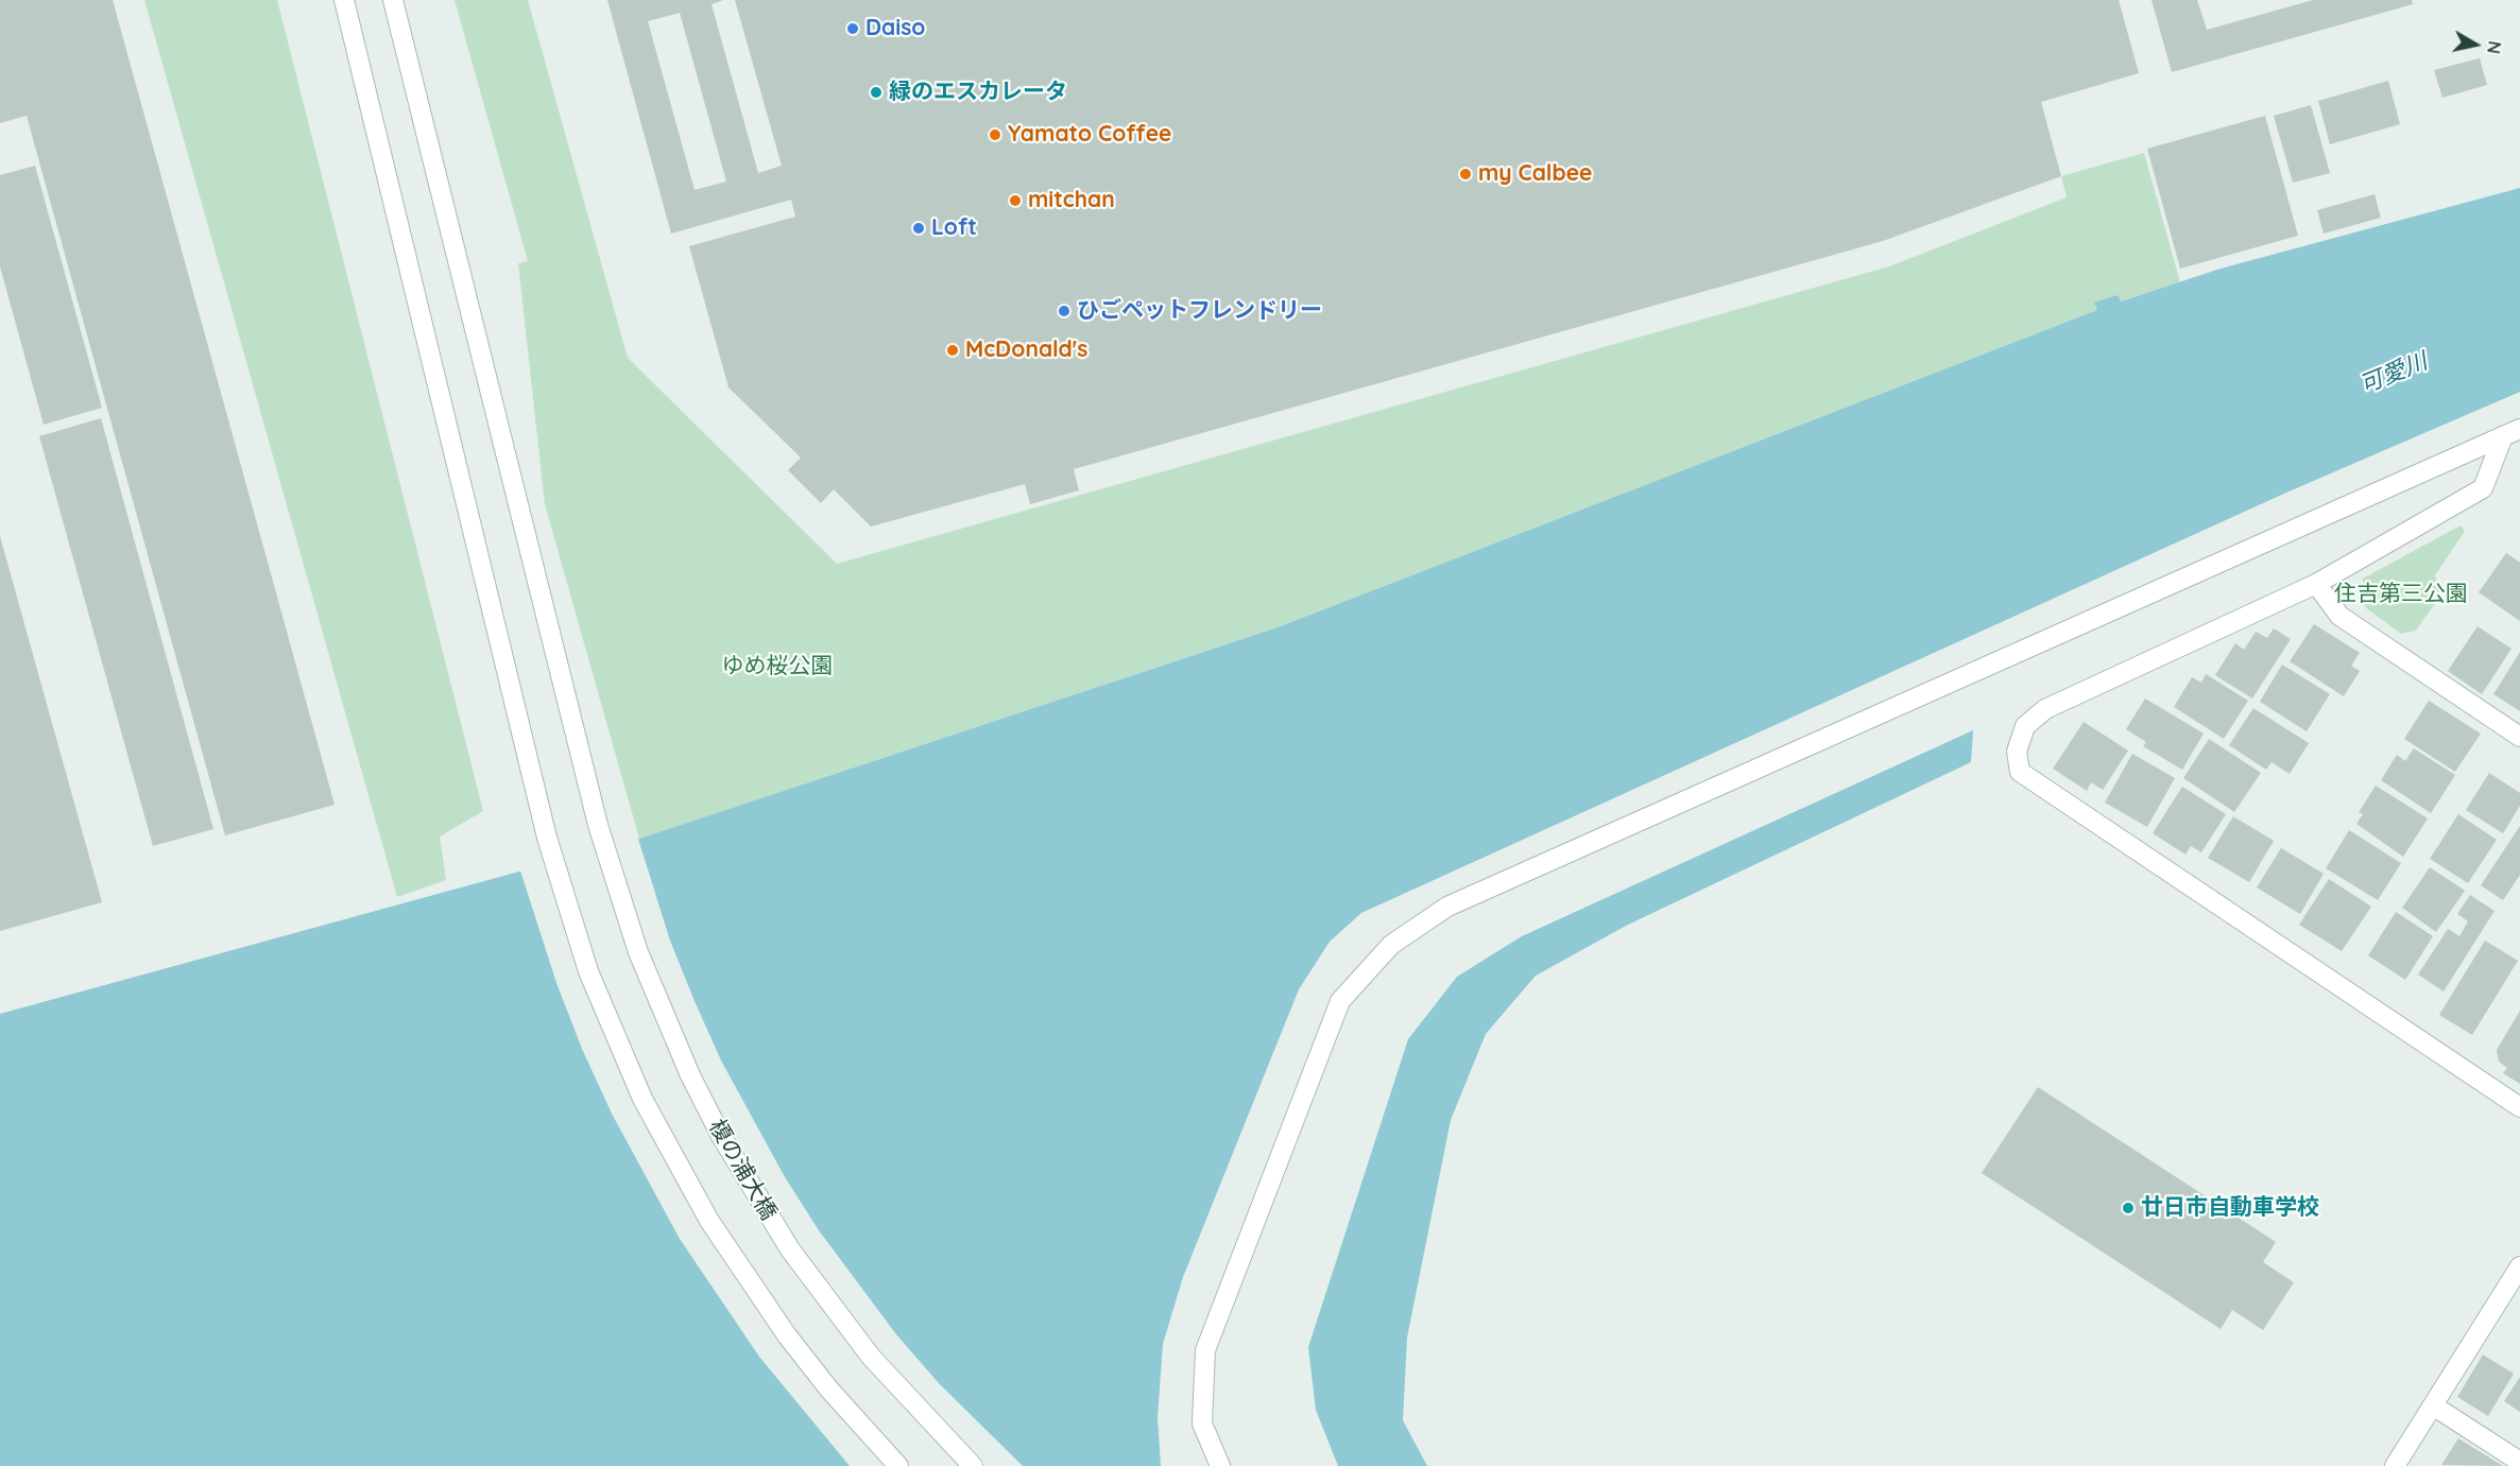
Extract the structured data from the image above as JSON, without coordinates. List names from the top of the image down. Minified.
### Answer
{"streets":{"street":["榎の浦大橋"]},"water":["可愛川"],"parks":["住吉第三公園","ゆめ桜公園"],"places":["Daiso","緑のエスカレータ","Yamato Coffee","my Calbee","mitchan","Loft","ひごペットフレンドリー","McDonald's","廿日市自動車学校"],"north":"right"}
